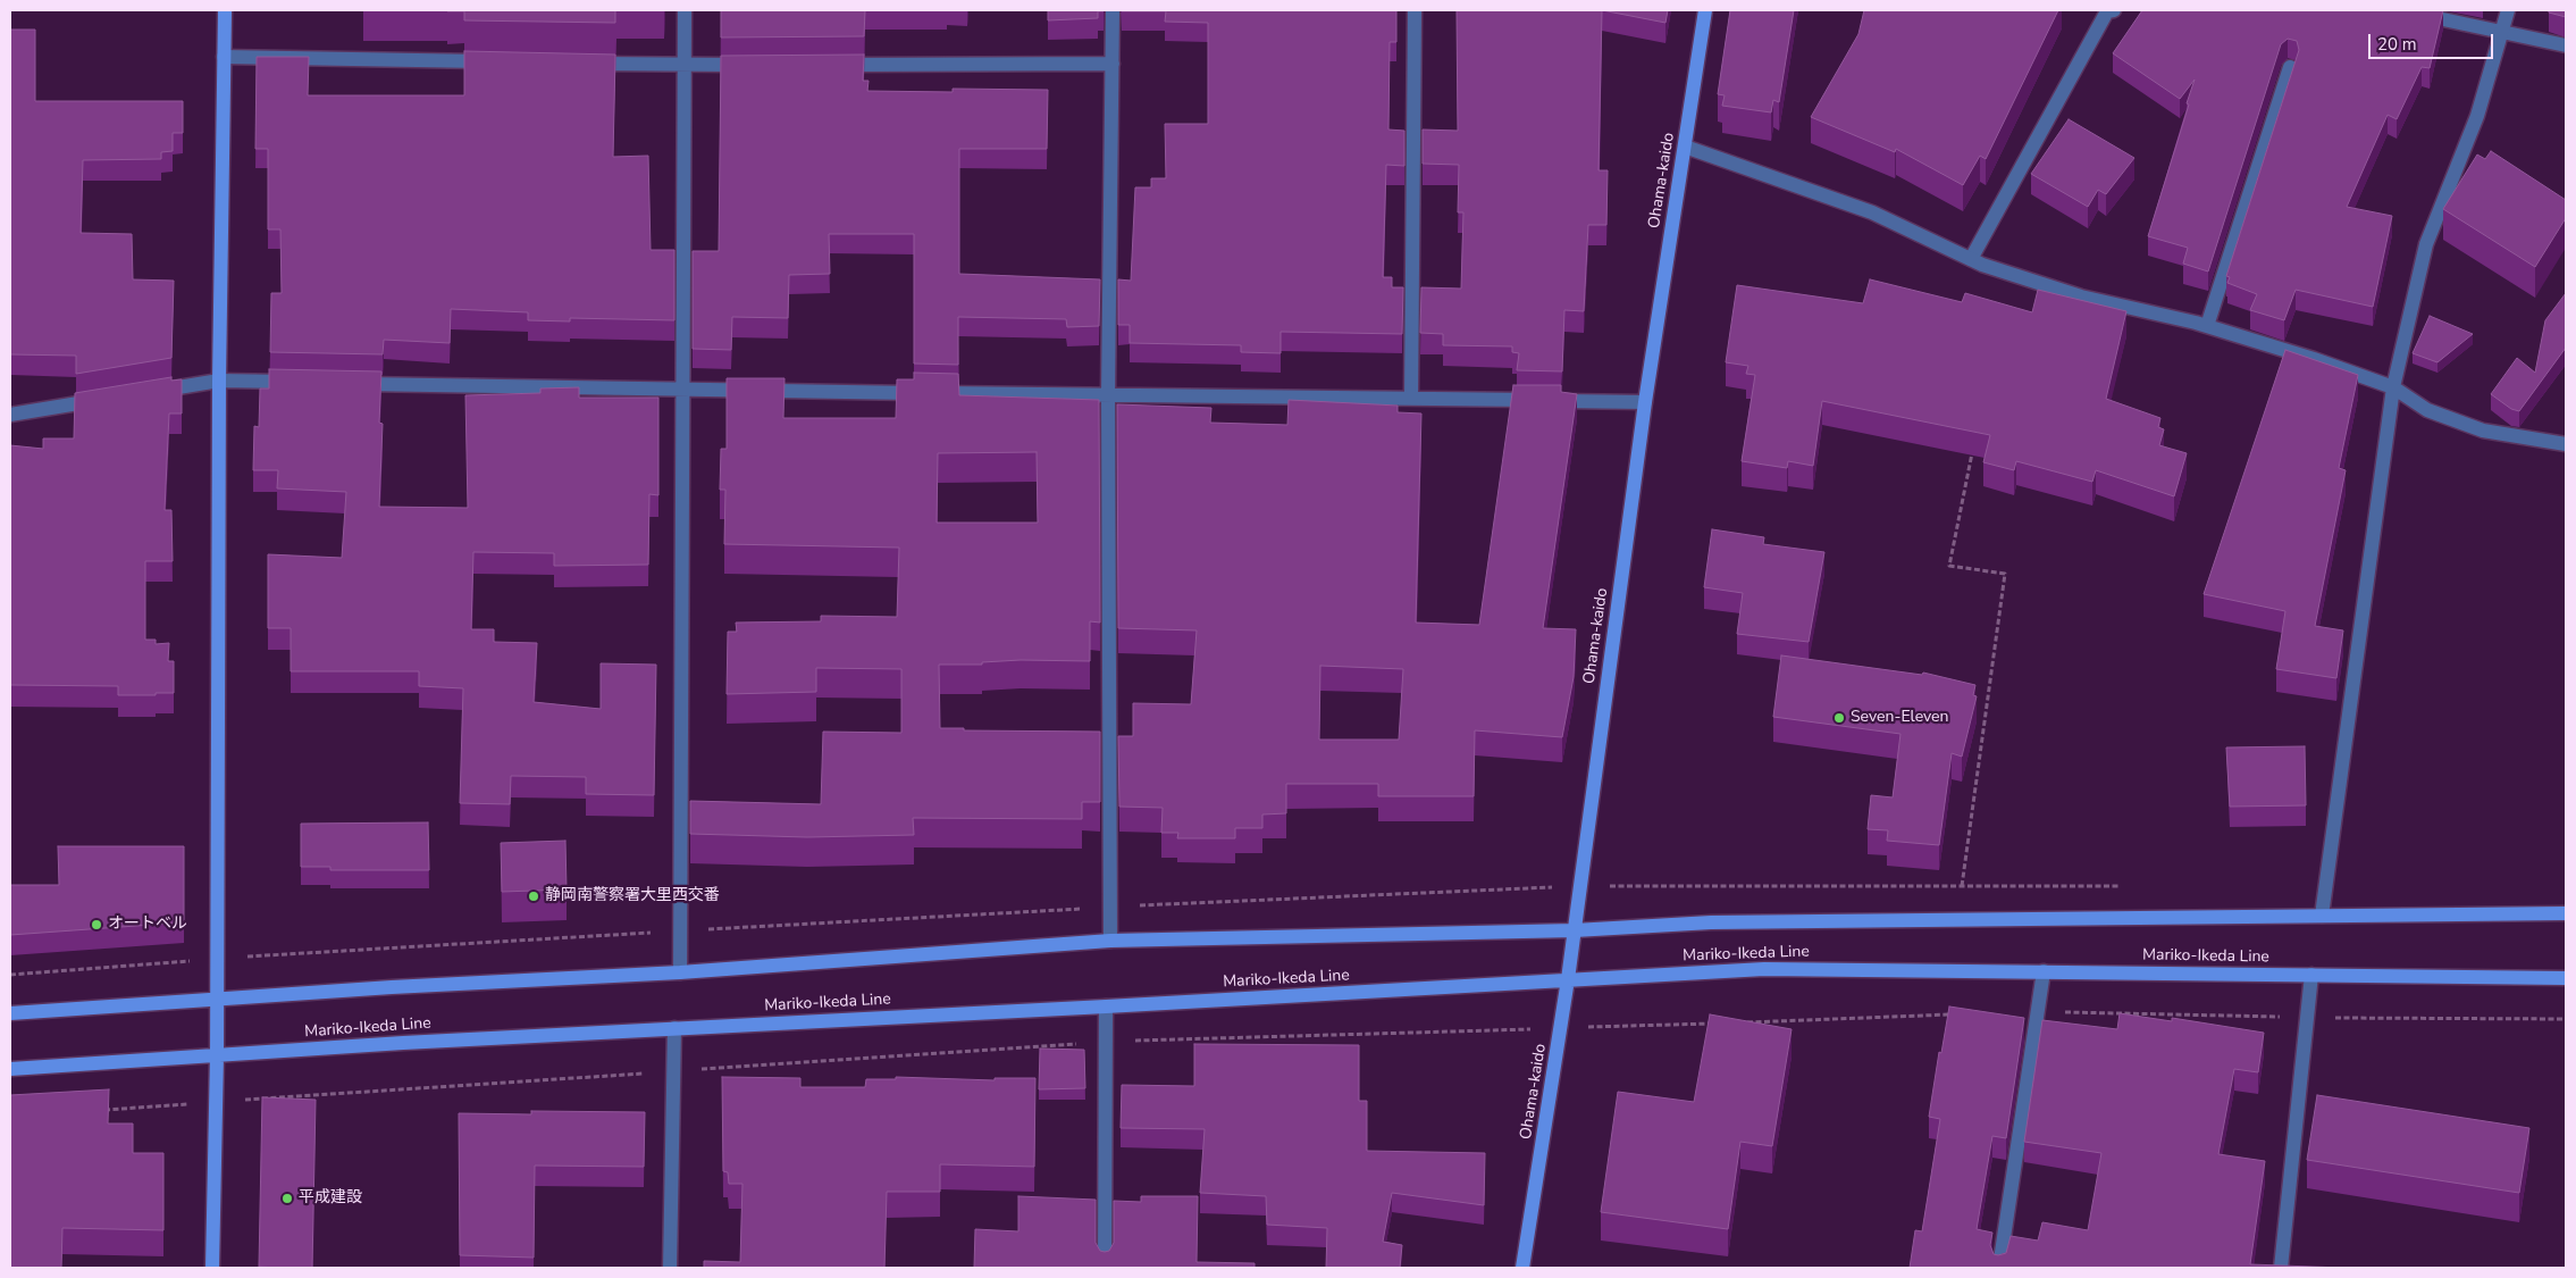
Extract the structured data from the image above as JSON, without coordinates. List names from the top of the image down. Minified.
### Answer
{"streets":{"street":["Ohama-kaido","Mariko-Ikeda Line"]},"crossings":[["Ohama-kaido","Mariko-Ikeda Line"]],"places":["Seven-Eleven","静岡南警察署大里西交番","オートベル","平成建設"],"scale_bar":"20 m"}
